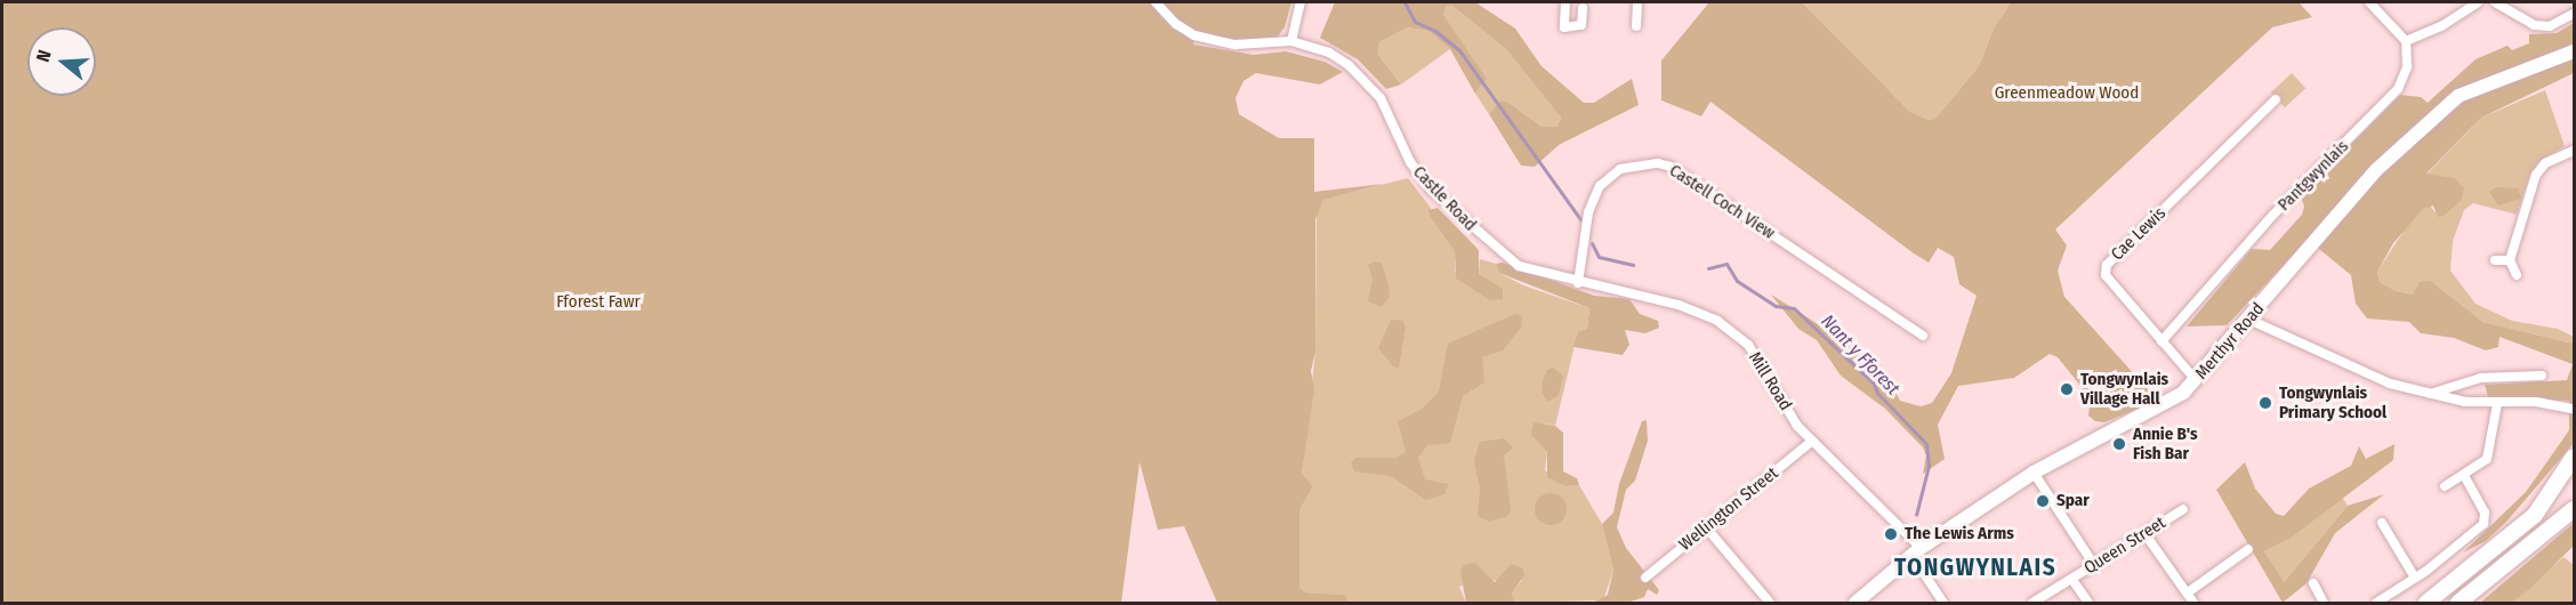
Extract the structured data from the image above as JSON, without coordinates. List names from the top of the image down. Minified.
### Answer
{"streets":{"main road":["Merthyr Road"],"street":["Pantgwynlais","Castle Road","Castell Coch View","Cae Lewis","Mill Road","Wellington Street","Queen Street"]},"crossings":[["Pantgwynlais","Cae Lewis"],["Castle Road","Castell Coch View"],["Castle Road","Mill Road"],["Castell Coch View","Mill Road"],["Cae Lewis","Merthyr Road"],["Merthyr Road","Mill Road"],["Mill Road","Wellington Street"]],"districts":["TONGWYNLAIS"],"water":["Nant y Fforest"],"parks":["Greenmeadow Wood","Fforest Fawr"],"places":["Tongwynlais Village Hall","Tongwynlais Primary School","Annie B's Fish Bar","Spar","The Lewis Arms"],"north":"left"}
